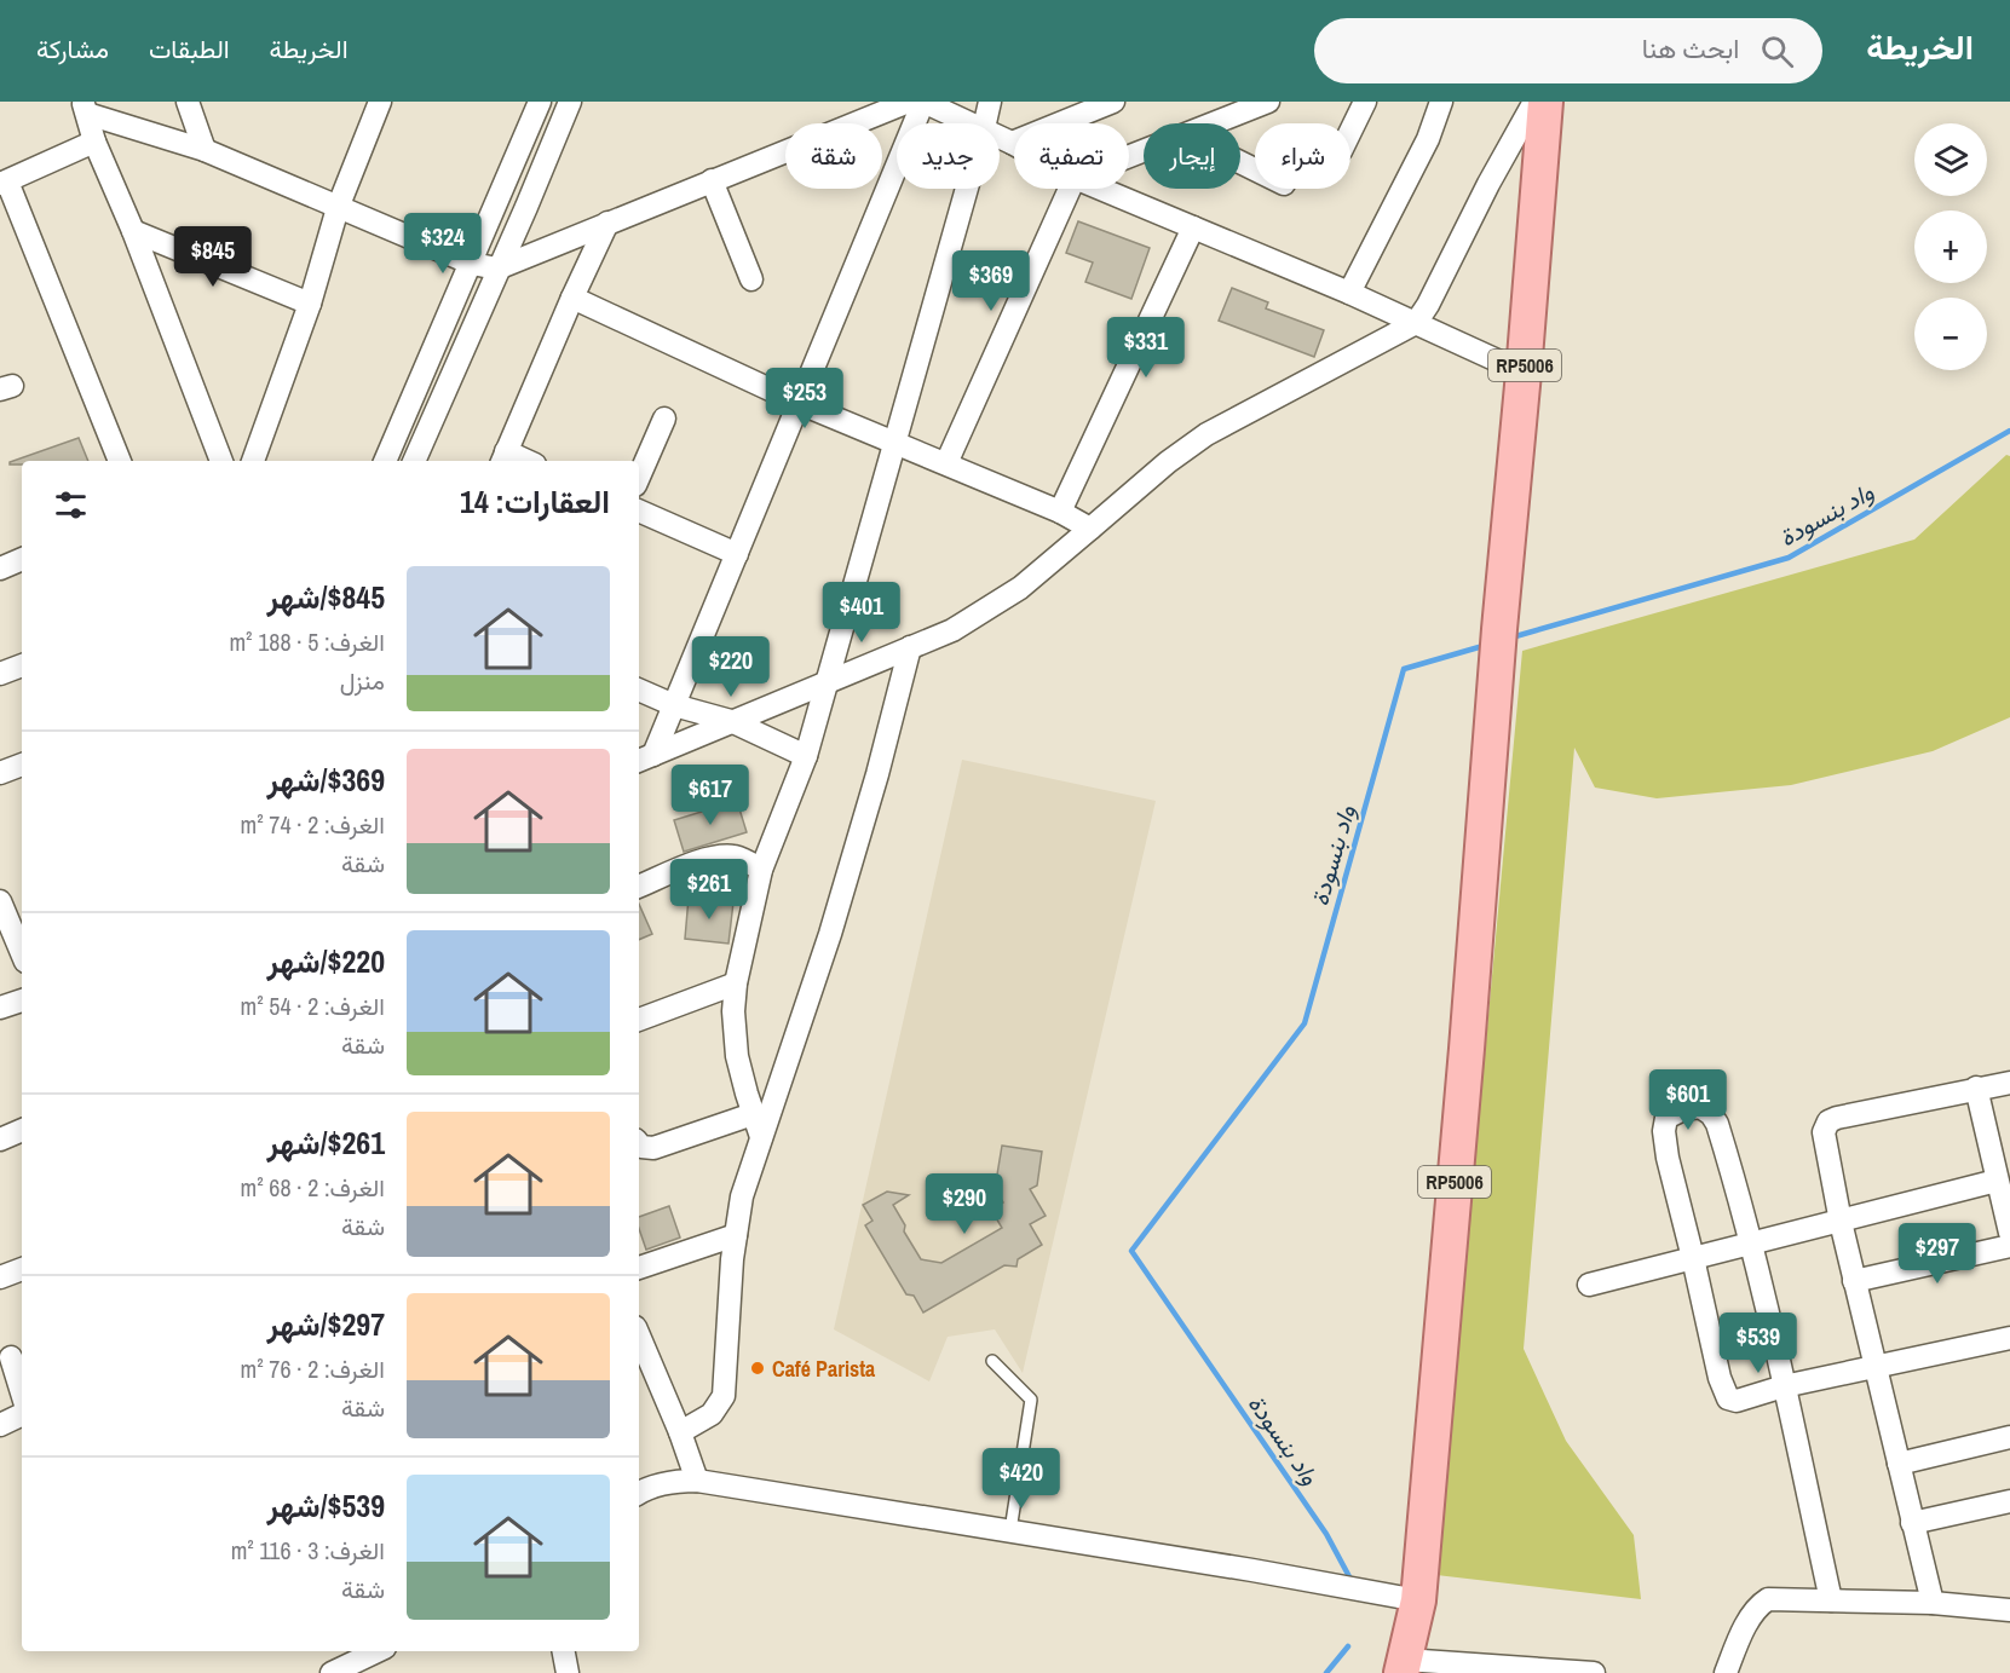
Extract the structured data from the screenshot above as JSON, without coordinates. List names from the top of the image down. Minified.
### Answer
{"streets":{"main road":["RP5006"]},"water":["واد بنسودة"],"places":["Café Parista"],"page":{"header":"الخريطة","search":"ابحث هنا","nav":["الخريطة","الطبقات","مشاركة"],"map_buttons":["+","−"],"chip":["شراء","إيجار","تصفية","جديد","شقة"],"price":["$324","$845","$369","$331","$253","$401","$220","$617","$261","$601","$290","$297","$539","$420"],"heading":"العقارات: 14","list":[{"name":"$845/شهر","note":"الغرف: 5 · 188 m² · منزل"},{"name":"$369/شهر","note":"الغرف: 2 · 74 m² · شقة"},{"name":"$220/شهر","note":"الغرف: 2 · 54 m² · شقة"},{"name":"$261/شهر","note":"الغرف: 2 · 68 m² · شقة"},{"name":"$297/شهر","note":"الغرف: 2 · 76 m² · شقة"},{"name":"$539/شهر","note":"الغرف: 3 · 116 m² · شقة"}]}}
